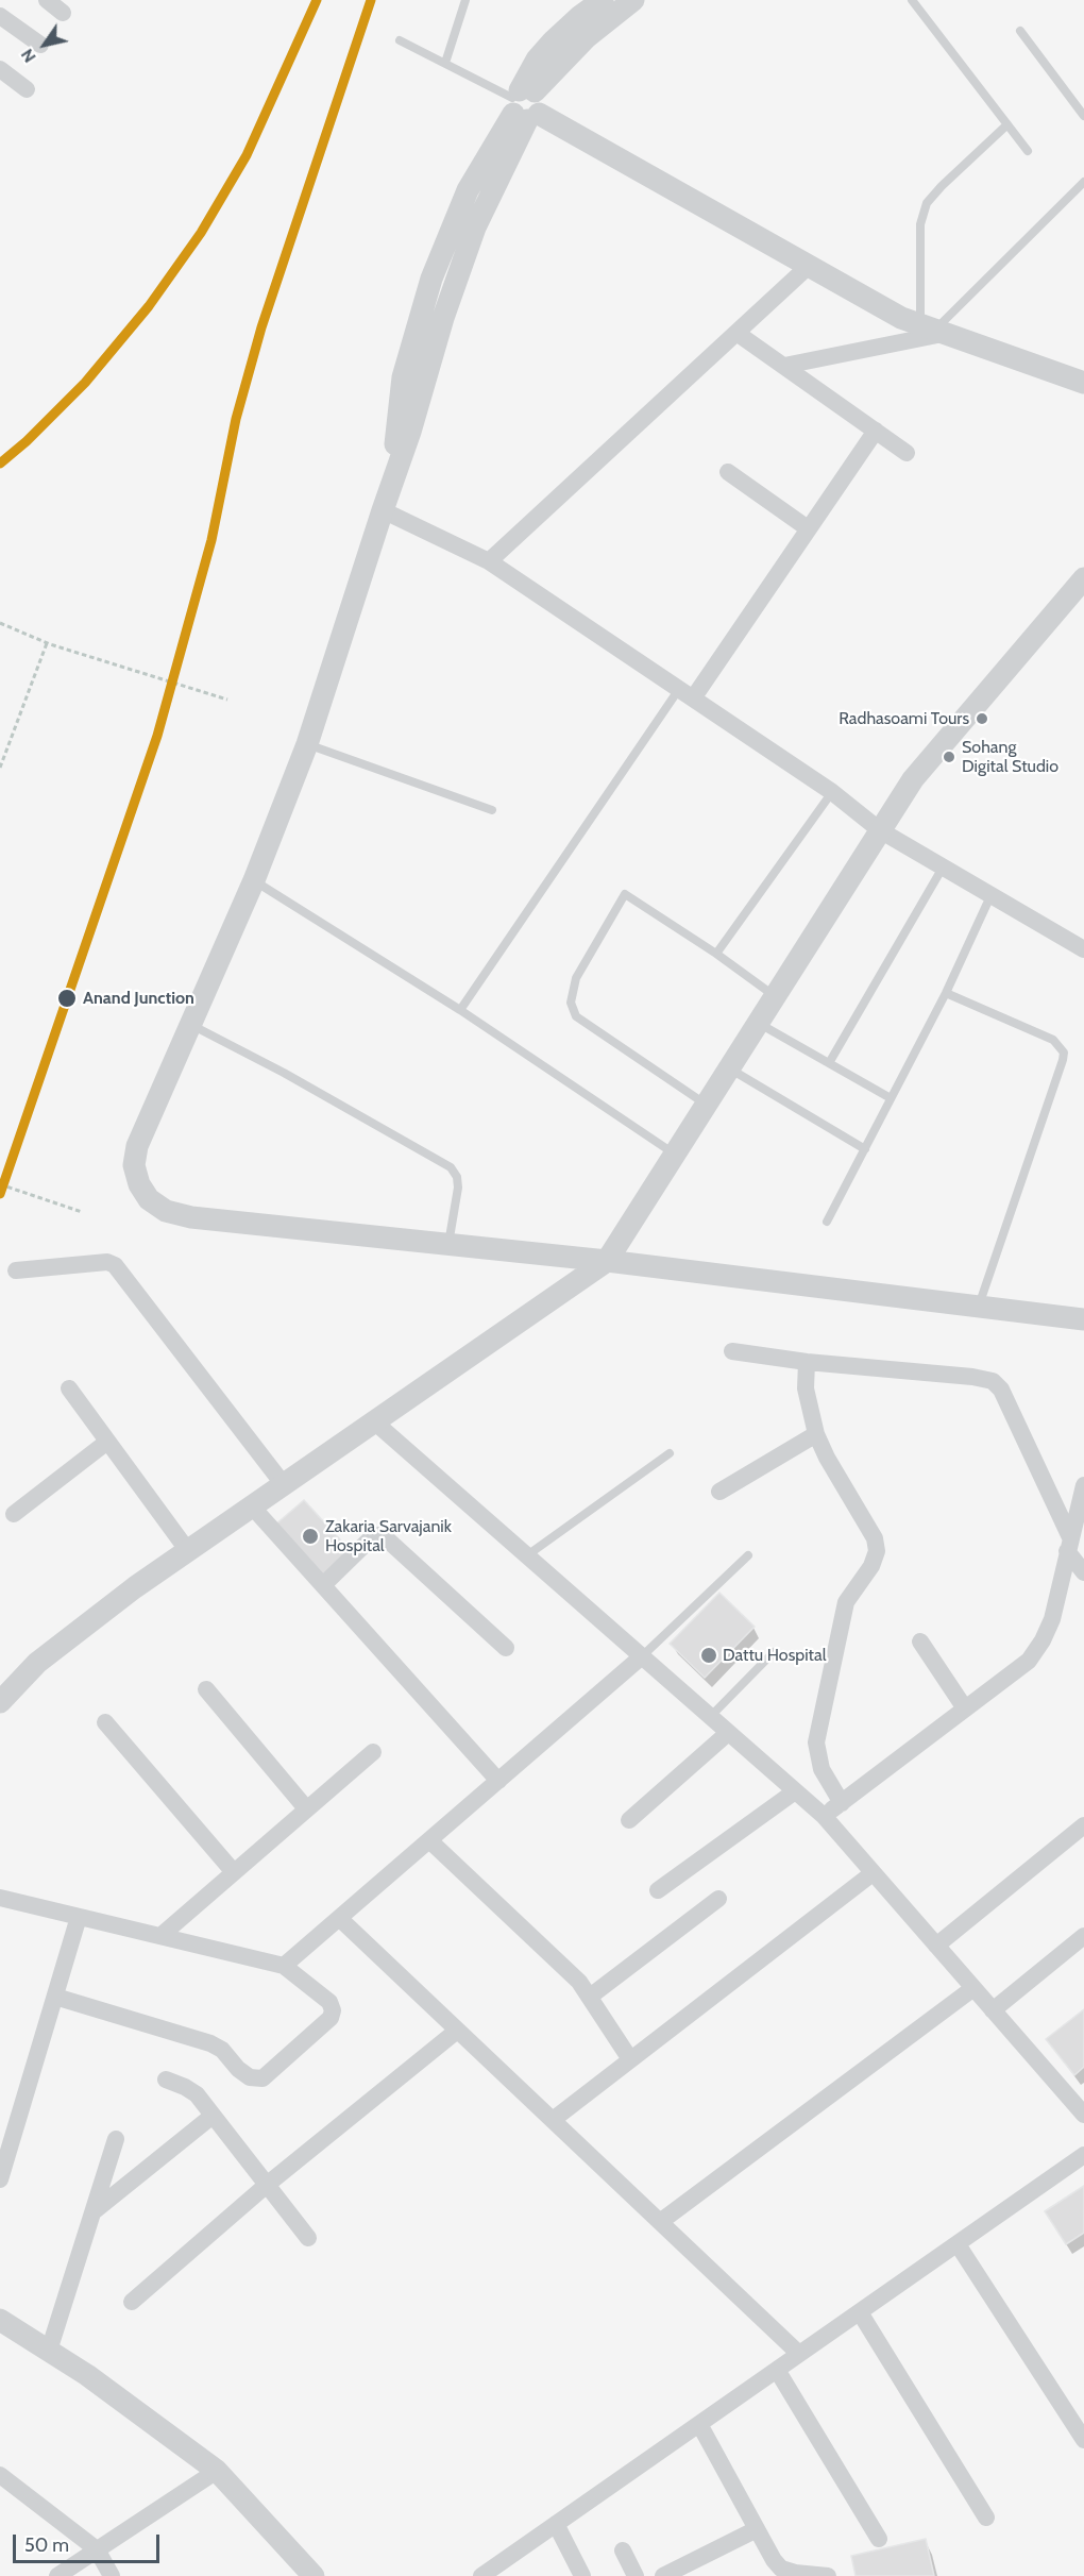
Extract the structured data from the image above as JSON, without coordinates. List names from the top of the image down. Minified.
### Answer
{"places":["Radhasoami Tours","Sohang Digital Studio","Anand Junction","Zakaria Sarvajanik Hospital","Dattu Hospital"],"scale_bar":"50 m","north":"bottom left"}
